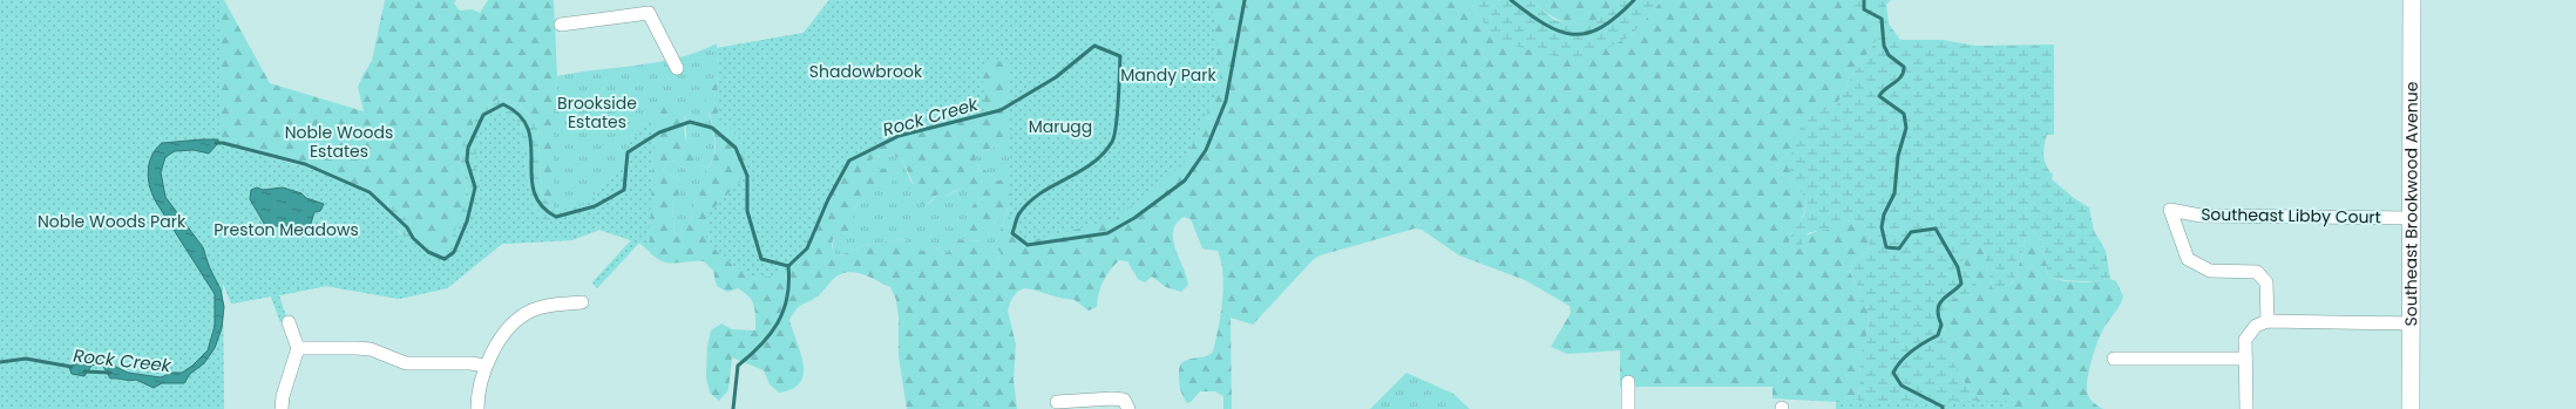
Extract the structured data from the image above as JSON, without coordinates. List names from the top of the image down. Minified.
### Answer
{"streets":{"main road":["Southeast Brookwood Avenue"],"street":["Southeast Libby Court"]},"crossings":[["Southeast Brookwood Avenue","Southeast Libby Court"]],"water":["Rock Creek"],"parks":["Shadowbrook","Mandy Park","Brookside Estates","Marugg","Noble Woods Estates","Noble Woods Park","Preston Meadows"]}
